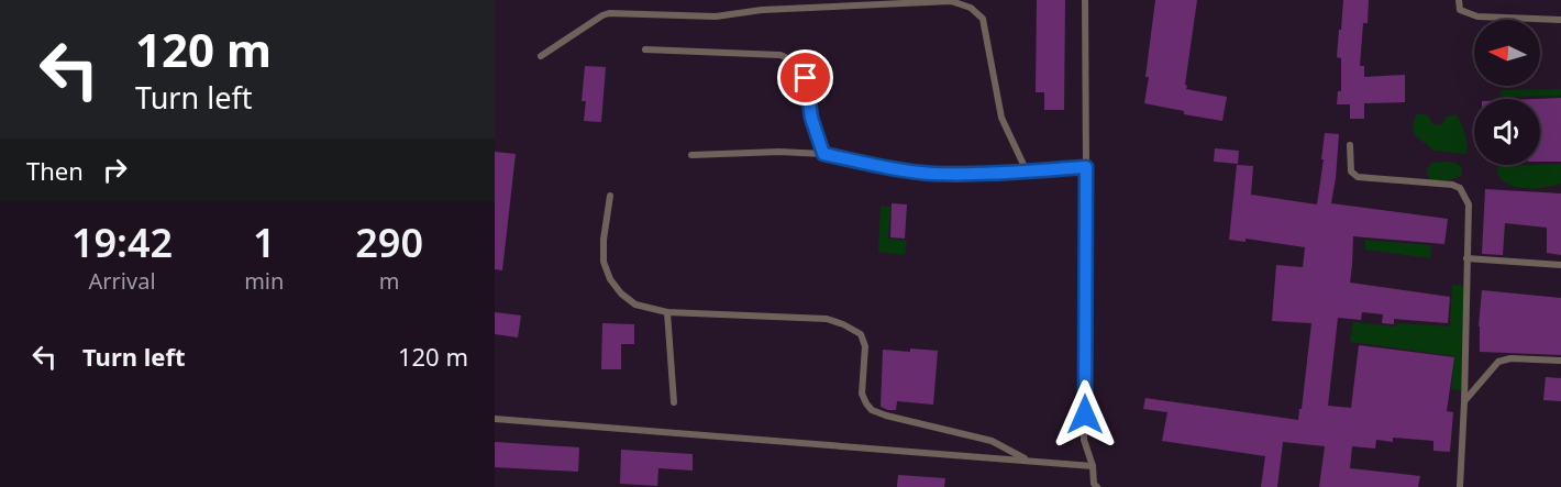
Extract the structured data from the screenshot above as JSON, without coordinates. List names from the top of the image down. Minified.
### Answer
{"north":"left","page":{"turn":["120 m","Turn left"],"then":"Then","eta":["19:42","Arrival","1","min","290","m"],"list":[{"name":"Turn left","value":"120 m"}]}}
